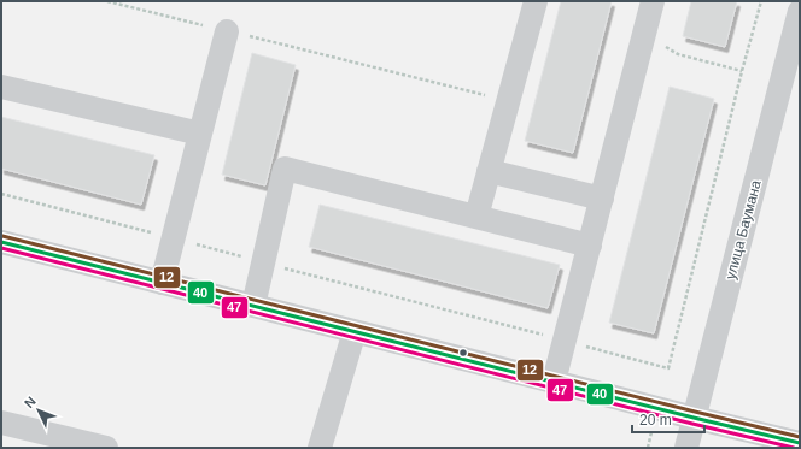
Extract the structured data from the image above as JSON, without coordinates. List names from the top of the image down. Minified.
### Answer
{"streets":{"street":["улица Баумана"]},"lines":["transit line 12","transit line 40","transit line 47"],"scale_bar":"20 m","north":"top left"}
